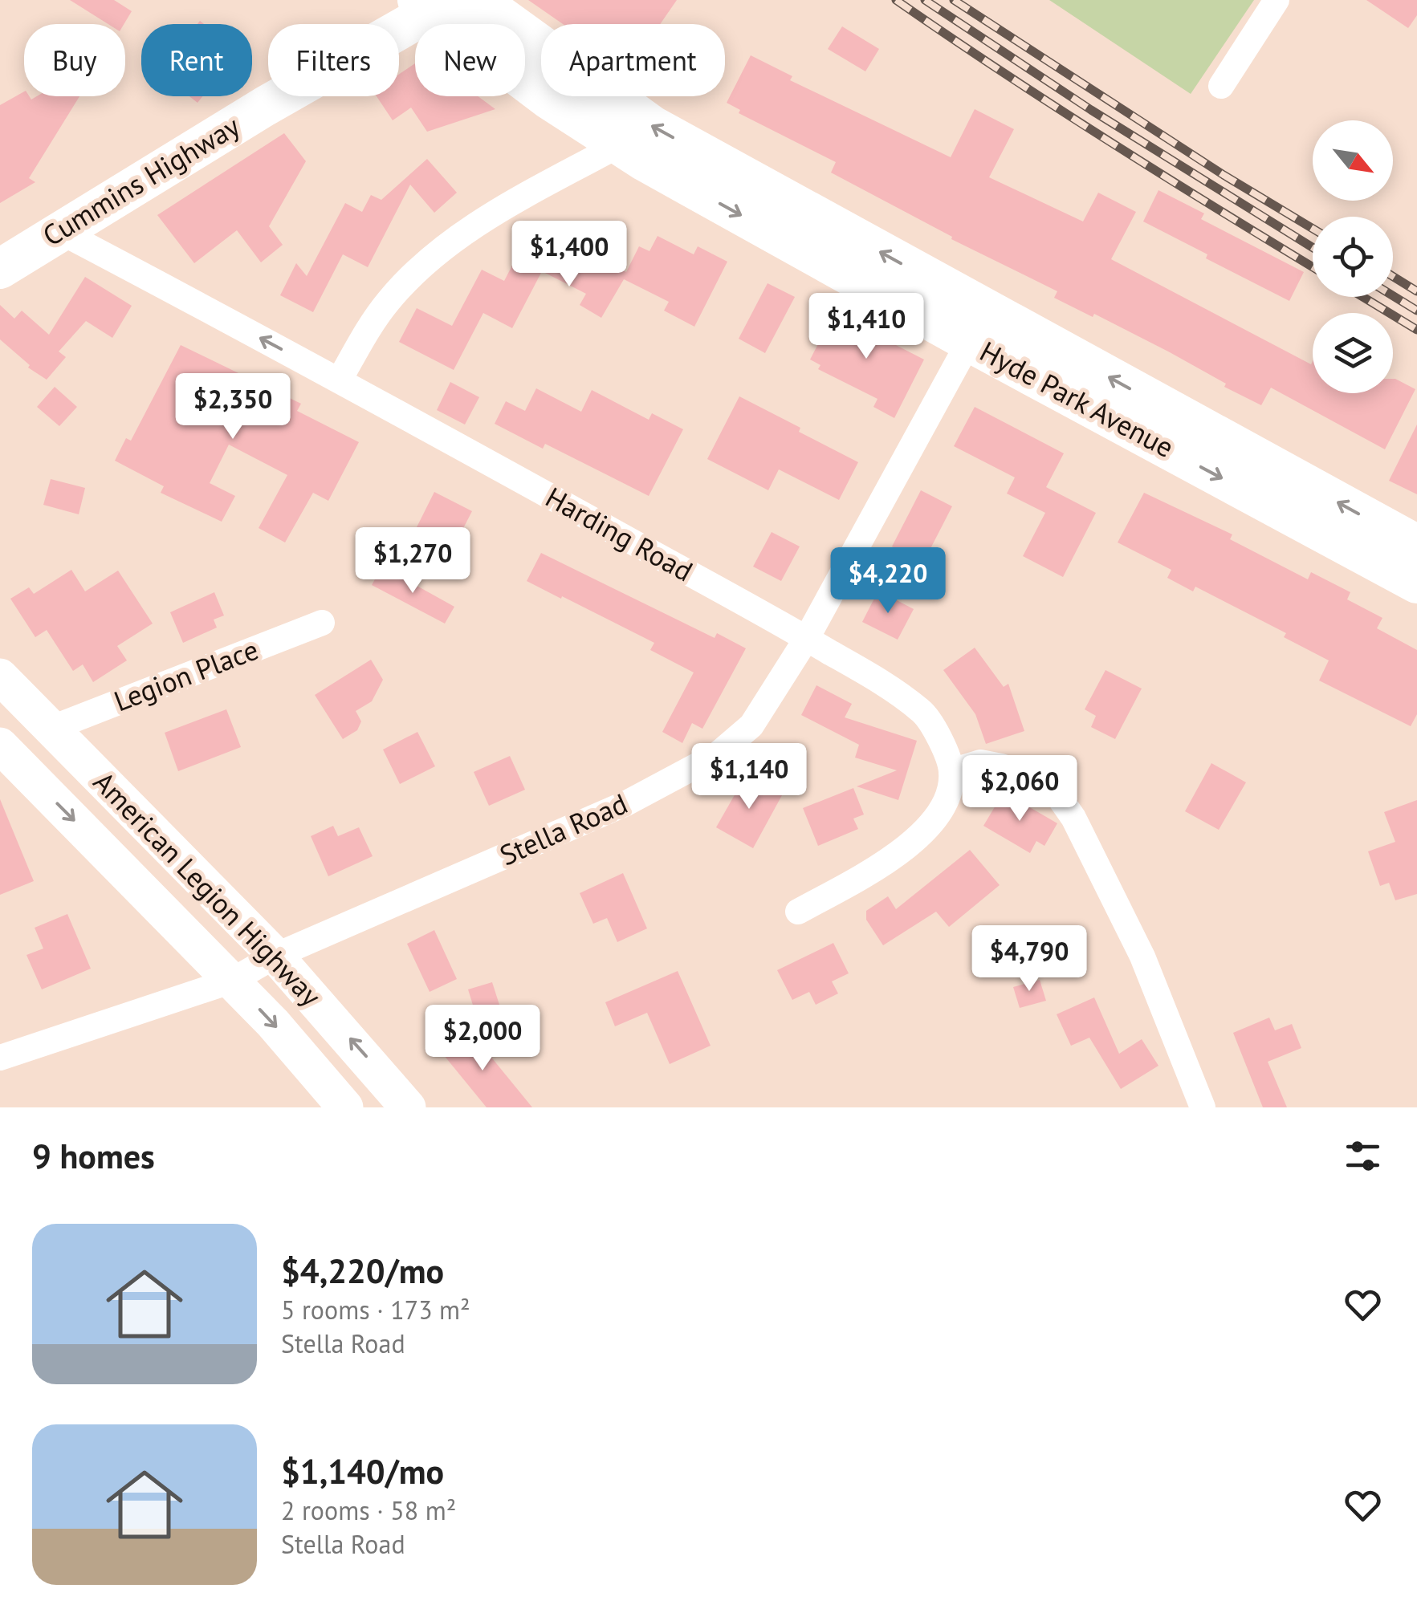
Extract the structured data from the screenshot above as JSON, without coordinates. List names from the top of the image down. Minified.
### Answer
{"streets":{"main road":["Cummins Highway","Hyde Park Avenue","American Legion Highway"],"street":["Harding Road","Legion Place","Stella Road"]},"crossings":[["Cummins Highway","Hyde Park Avenue"],["Cummins Highway","Harding Road"],["Hyde Park Avenue","Stella Road"],["Harding Road","Stella Road"],["Legion Place","American Legion Highway"],["Stella Road","American Legion Highway"]],"north":"bottom right","page":{"chip":["Buy","Rent","Filters","New","Apartment"],"price":["$1,400","$1,410","$2,350","$1,270","$4,220","$1,140","$2,060","$4,790","$2,000"],"heading":"9 homes","list":[{"name":"$4,220/mo","note":"5 rooms · 173 m² · Stella Road"},{"name":"$1,140/mo","note":"2 rooms · 58 m² · Stella Road"}]}}
